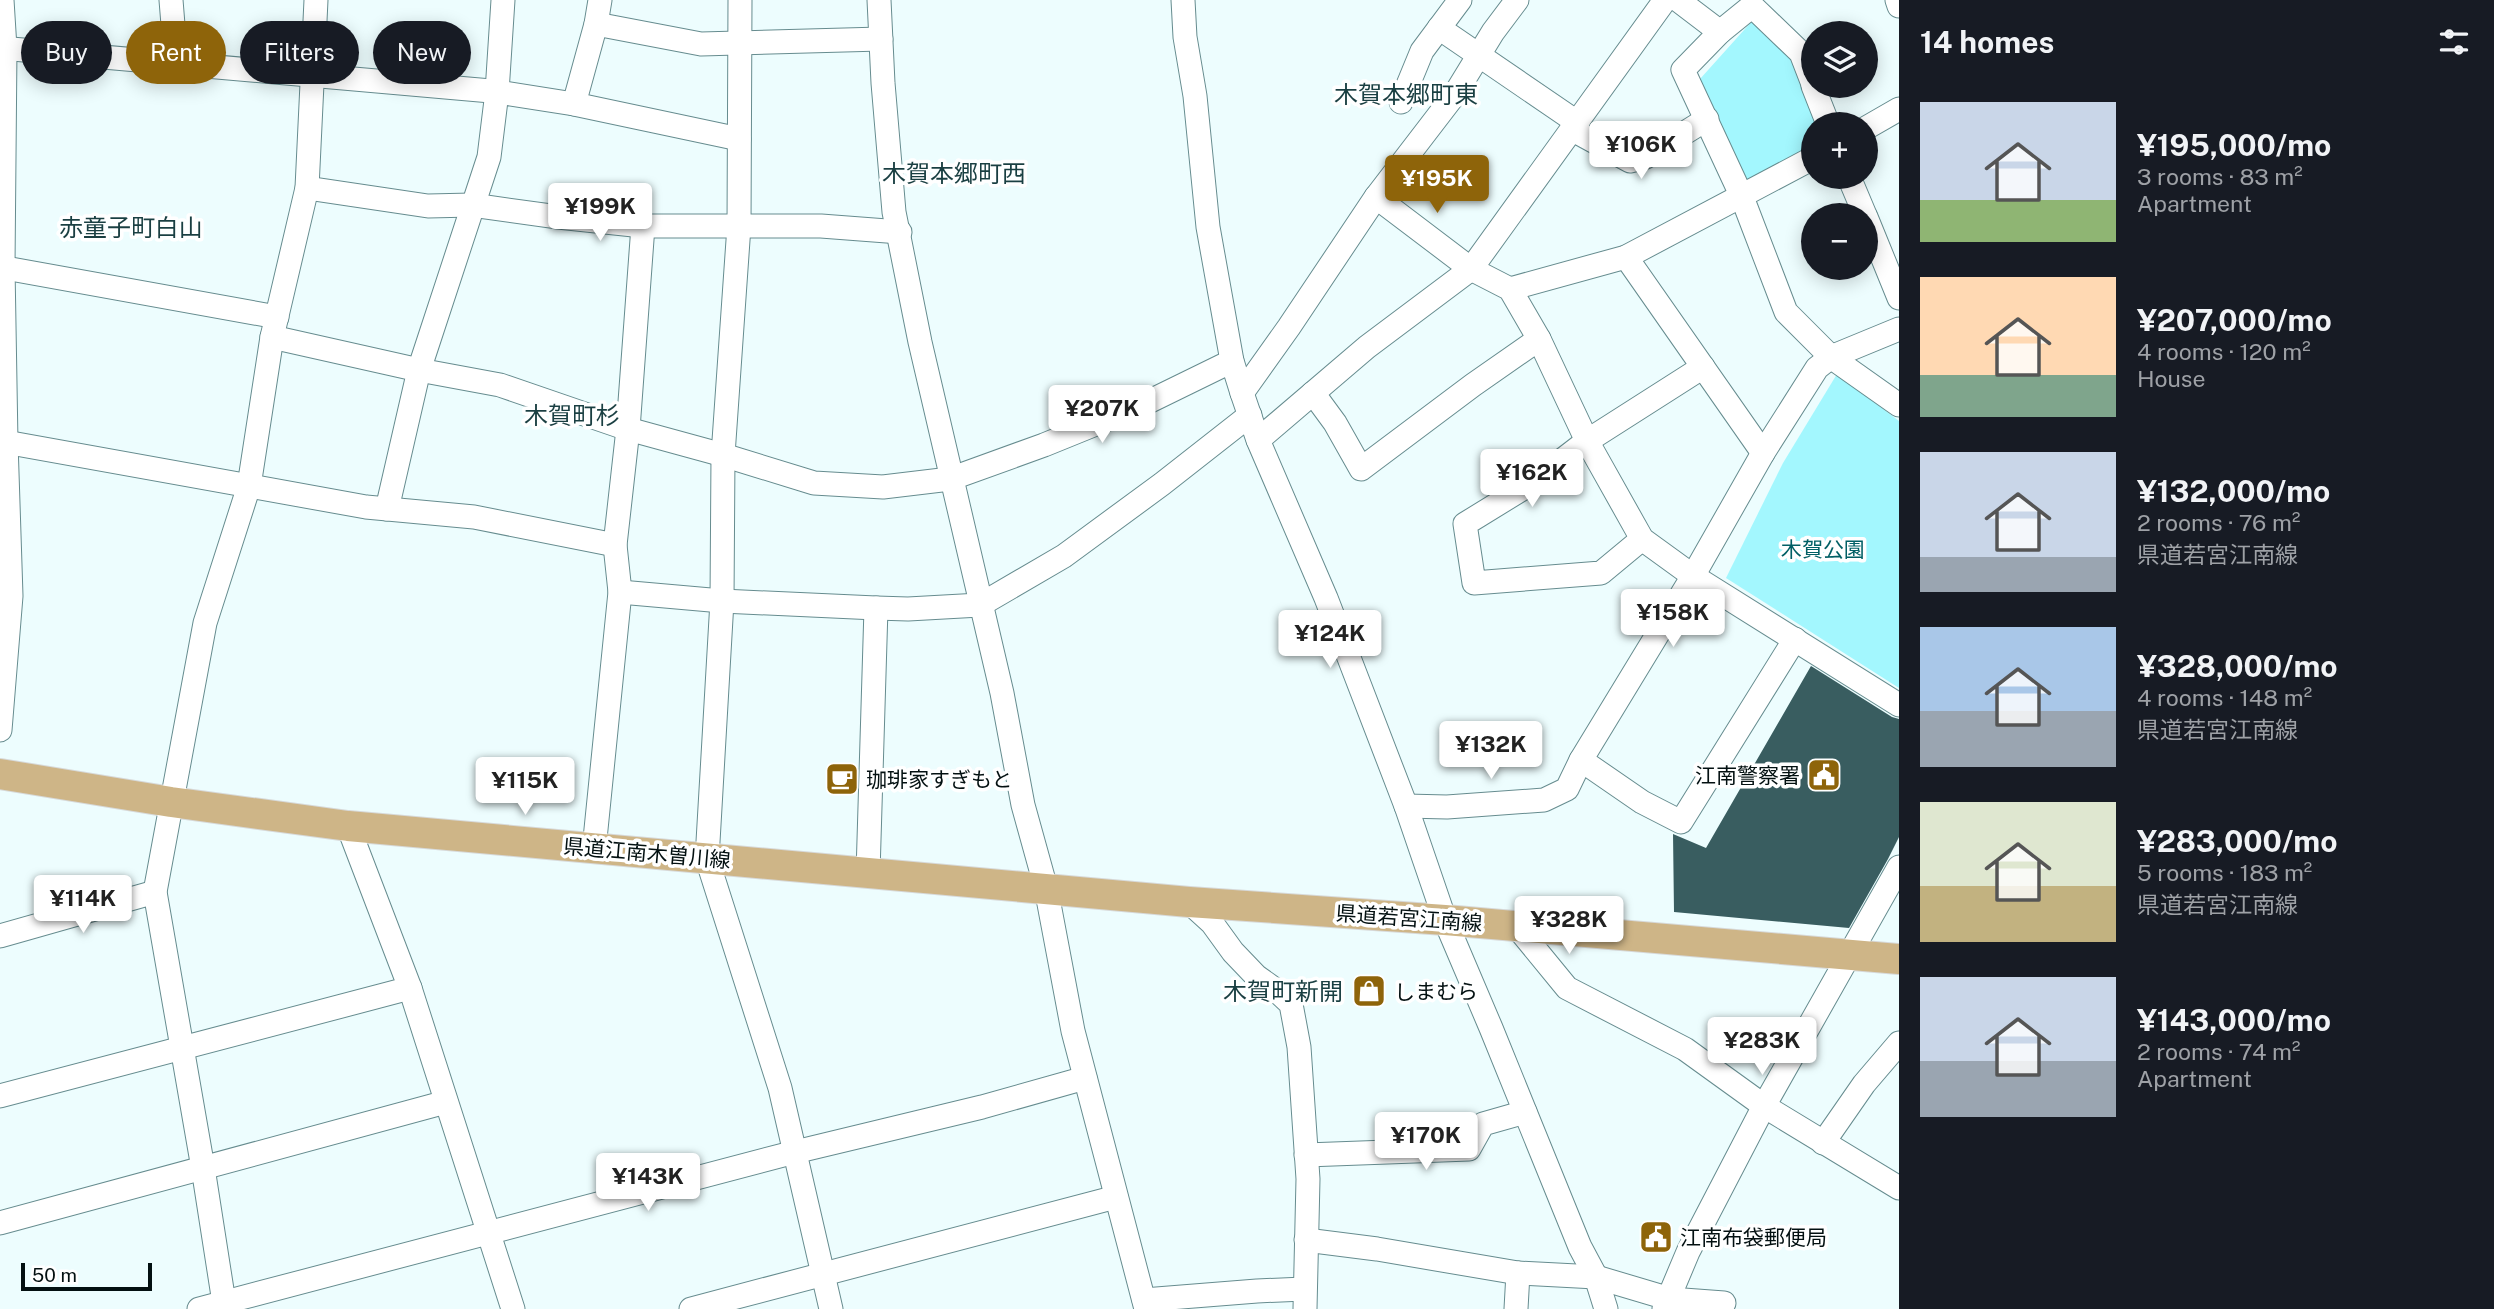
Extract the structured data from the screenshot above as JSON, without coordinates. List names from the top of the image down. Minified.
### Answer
{"streets":{"main road":["県道江南木曽川線","県道若宮江南線"]},"crossings":[["県道江南木曽川線","県道若宮江南線"]],"districts":["木賀本郷町東","木賀本郷町西","赤童子町白山","木賀町杉","木賀町新開"],"parks":["木賀公園"],"places":{"public building":["江南警察署","江南布袋郵便局"],"cafe":["珈琲家すぎもと"],"shop":["しまむら"]},"scale_bar":"50 m","page":{"heading":"14 homes","map_buttons":["+","−"],"chip":["Buy","Rent","Filters","New"],"list":[{"name":"¥195,000/mo","note":"3 rooms · 83 m² · Apartment"},{"name":"¥207,000/mo","note":"4 rooms · 120 m² · House"},{"name":"¥132,000/mo","note":"2 rooms · 76 m² · 県道若宮江南線"},{"name":"¥328,000/mo","note":"4 rooms · 148 m² · 県道若宮江南線"},{"name":"¥283,000/mo","note":"5 rooms · 183 m² · 県道若宮江南線"},{"name":"¥143,000/mo","note":"2 rooms · 74 m² · Apartment"}],"price":["¥106K","¥195K","¥199K","¥207K","¥162K","¥158K","¥124K","¥132K","¥115K","¥114K","¥328K","¥283K","¥170K","¥143K"],"scale":"50 m"}}
